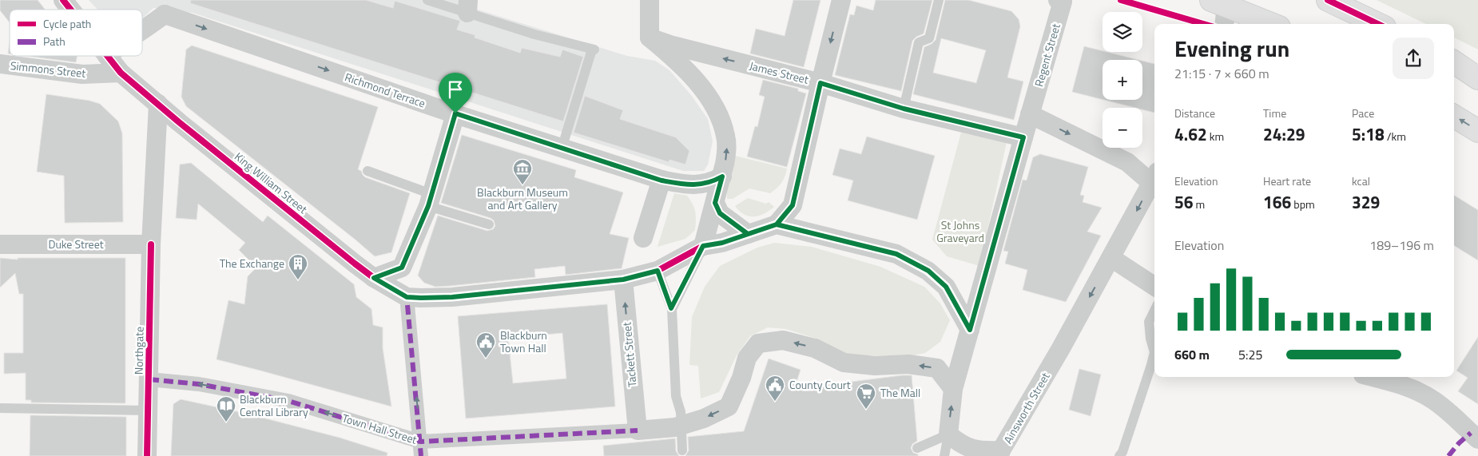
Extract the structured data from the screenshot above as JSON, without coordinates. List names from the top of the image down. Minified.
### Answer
{"streets":{"street":["Regent Street","Simmons Street","James Street","Richmond Terrace","King William Street","Duke Street","Northgate","Tackett Street","Ainsworth Street","Town Hall Street"]},"crossings":[["Simmons Street","King William Street"],["King William Street","Northgate"],["Duke Street","Northgate"],["Northgate","Town Hall Street"],["Tackett Street","Town Hall Street"]],"one_way":["James Street","Richmond Terrace","Tackett Street","Town Hall Street"],"parks":["St Johns Graveyard"],"places":{"museum":["Blackburn Museum and Art Gallery"],"building":["The Exchange"],"public building":["Blackburn Town Hall","County Court"],"supermarket":["The Mall"],"library":["Blackburn Central Library"]},"legend":["Cycle path","Path"],"page":{"map_buttons":["+","−"],"heading":["Evening run","21:15 · 7 × 660 m"],"stats":[["Distance","4.62 km"],["Time","24:29"],["Pace","5:18 /km"],["Elevation","56 m"],["Heart rate","166 bpm"],["kcal","329"]],"chart":["Elevation","189–196 m"],"list":[{"name":"660 m","note":"5:25"}]}}
